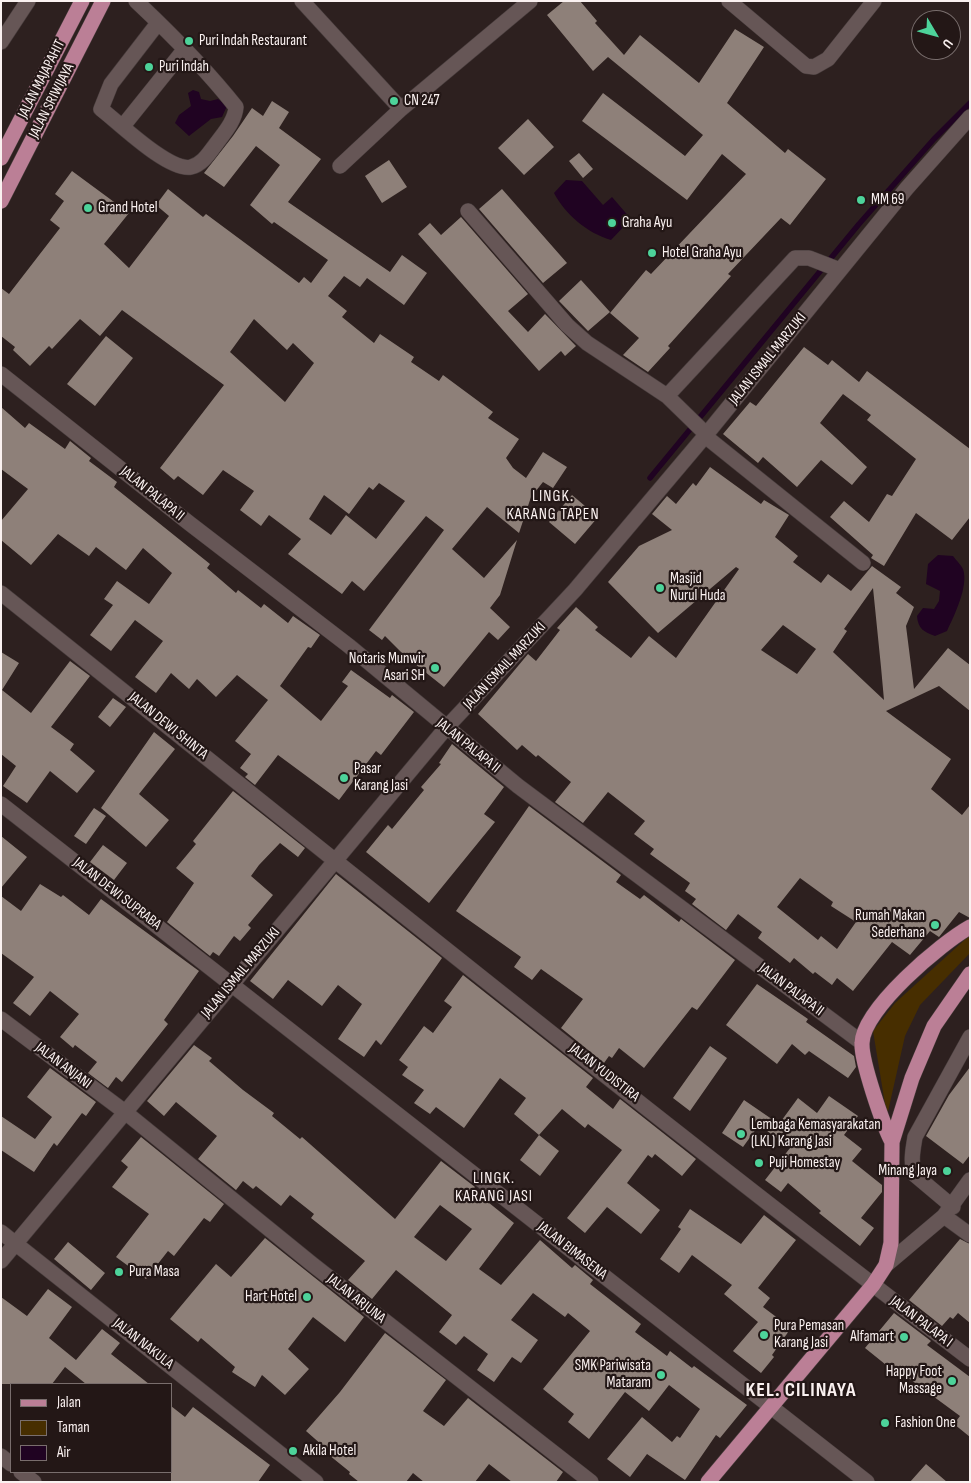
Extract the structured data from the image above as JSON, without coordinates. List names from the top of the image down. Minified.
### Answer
{"streets":{"main road":["JALAN MAJAPAHIT","JALAN SRIWIJAYA"],"street":["JALAN ISMAIL MARZUKI","JALAN PALAPA II","JALAN DEWI SHINTA","JALAN DEWI SUPRABA","JALAN ANJANI","JALAN YUDISTIRA","JALAN BIMASENA","JALAN ARJUNA","JALAN PALAPA I","JALAN NAKULA"]},"crossings":[["JALAN ISMAIL MARZUKI","JALAN PALAPA II"],["JALAN ISMAIL MARZUKI","JALAN DEWI SHINTA"],["JALAN ISMAIL MARZUKI","JALAN DEWI SUPRABA"],["JALAN ISMAIL MARZUKI","JALAN ANJANI"],["JALAN ISMAIL MARZUKI","JALAN YUDISTIRA"],["JALAN ISMAIL MARZUKI","JALAN BIMASENA"],["JALAN ISMAIL MARZUKI","JALAN ARJUNA"],["JALAN ISMAIL MARZUKI","JALAN NAKULA"],["JALAN DEWI SHINTA","JALAN YUDISTIRA"],["JALAN DEWI SUPRABA","JALAN BIMASENA"],["JALAN ANJANI","JALAN ARJUNA"],["JALAN YUDISTIRA","JALAN PALAPA I"]],"districts":["LINGK. KARANG TAPEN","LINGK. KARANG JASI","KEL. CILINAYA"],"places":["Puri Indah Restaurant","Puri Indah","CN 247","MM 69","Grand Hotel","Graha Ayu","Hotel Graha Ayu","Masjid Nurul Huda","Notaris Munwir Asari SH","Pasar Karang Jasi","Rumah Makan Sederhana","Lembaga Kemasyarakatan (LKL) Karang Jasi","Puji Homestay","Minang Jaya","Pura Masa","Hart Hotel","Pura Pemasan Karang Jasi","Alfamart","SMK Pariwisata Mataram","Happy Foot Massage","Fashion One","Akila Hotel"],"legend":["Jalan","Taman","Air"],"north":"bottom right"}
